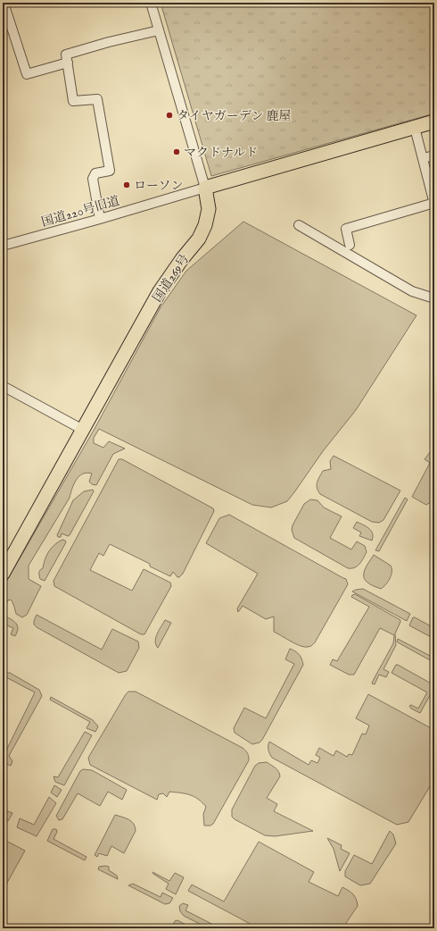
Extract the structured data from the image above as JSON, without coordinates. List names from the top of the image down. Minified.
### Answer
{"streets":{"highway":["国道269号"],"street":["国道220号旧道"]},"crossings":[["国道220号旧道","国道269号"]],"places":["タイヤガーデン 鹿屋","マクドナルド","ローソン"]}
